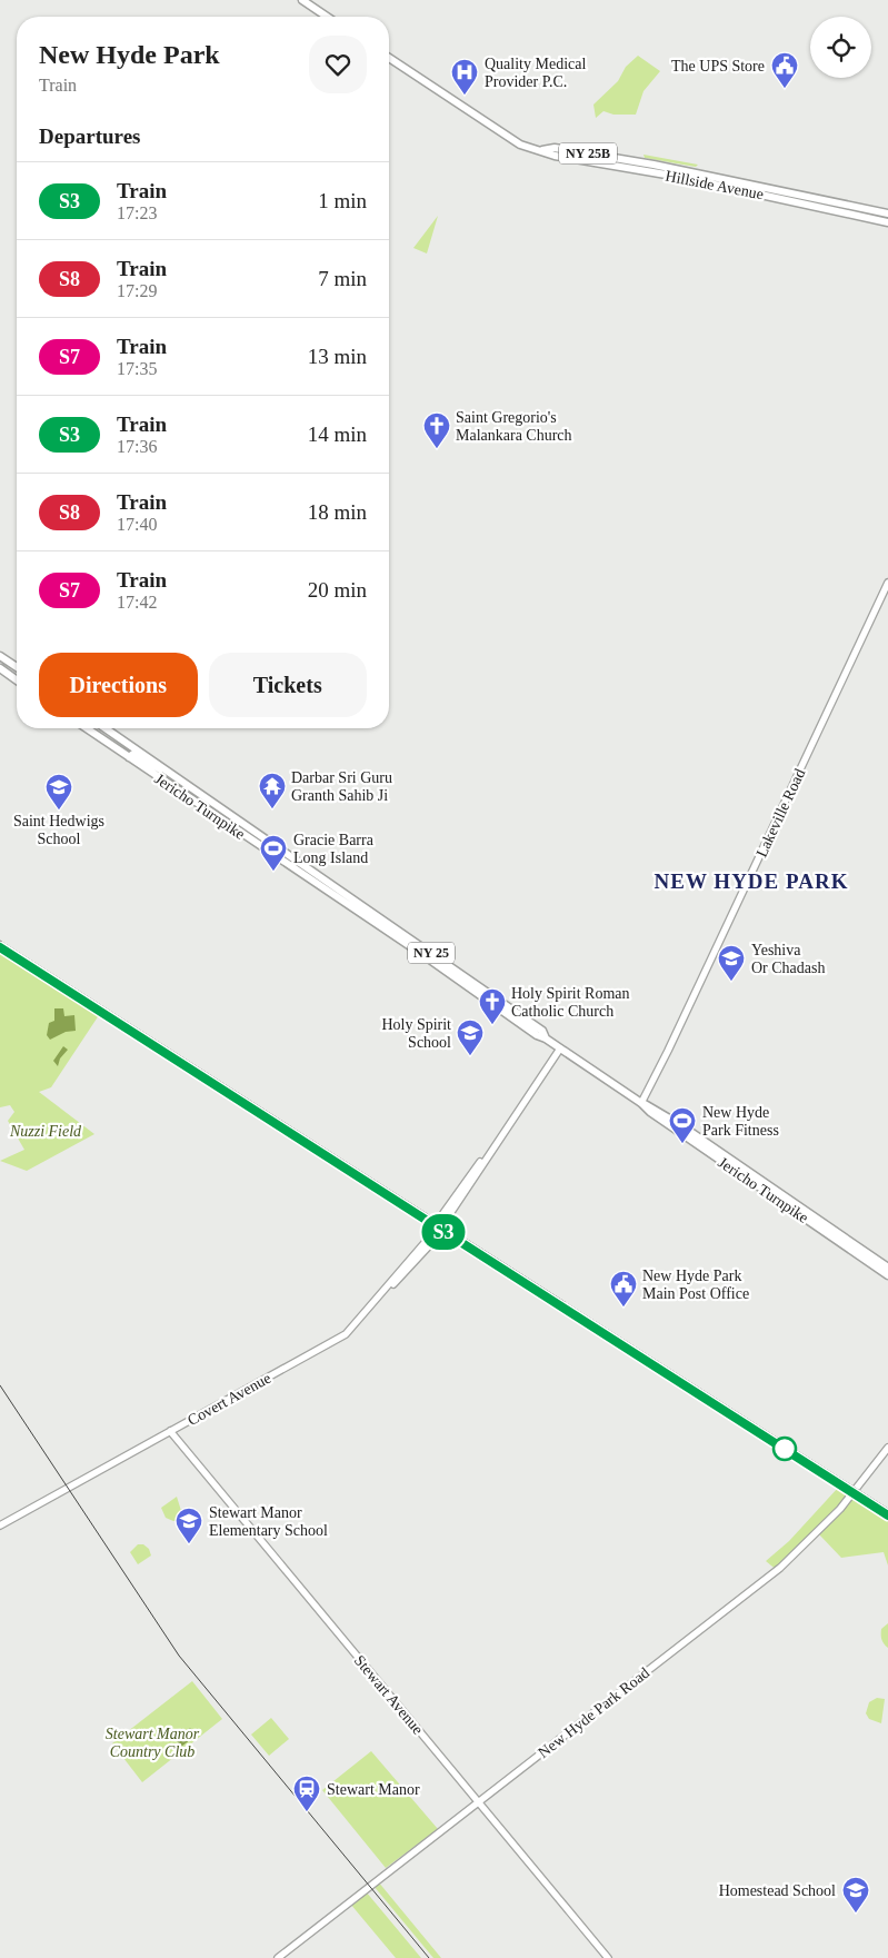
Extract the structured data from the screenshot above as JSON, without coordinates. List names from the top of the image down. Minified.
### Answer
{"streets":{"main road":["NY 25B","Hillside Avenue","Jericho Turnpike","Lakeville Road","NY 25","Covert Avenue","Stewart Avenue","New Hyde Park Road"]},"crossings":[["Jericho Turnpike","Lakeville Road"],["Covert Avenue","Stewart Avenue"],["Stewart Avenue","New Hyde Park Road"]],"districts":["NEW HYDE PARK"],"parks":["Nuzzi Field","Stewart Manor Country Club"],"places":{"public building":["The UPS Store","New Hyde Park Main Post Office"],"hospital":["Quality Medical Provider P.C."],"church":["Saint Gregorio's Malankara Church","Holy Spirit Roman Catholic Church"],"temple":["Darbar Sri Guru Granth Sahib Ji"],"school or university":["Saint Hedwigs School","Yeshiva Or Chadash","Holy Spirit School","Stewart Manor Elementary School","Homestead School"],"sports":["Gracie Barra Long Island","New Hyde Park Fitness"],"station":["Stewart Manor"]},"page":{"on_map":"S3","heading":[["New Hyde Park","Train"],"Departures"],"list":[{"mark":"S3","name":"Train","note":"17:23","value":"1 min"},{"mark":"S8","name":"Train","note":"17:29","value":"7 min"},{"mark":"S7","name":"Train","note":"17:35","value":"13 min"},{"mark":"S3","name":"Train","note":"17:36","value":"14 min"},{"mark":"S8","name":"Train","note":"17:40","value":"18 min"},{"mark":"S7","name":"Train","note":"17:42","value":"20 min"}],"buttons":["Directions","Tickets"]}}
